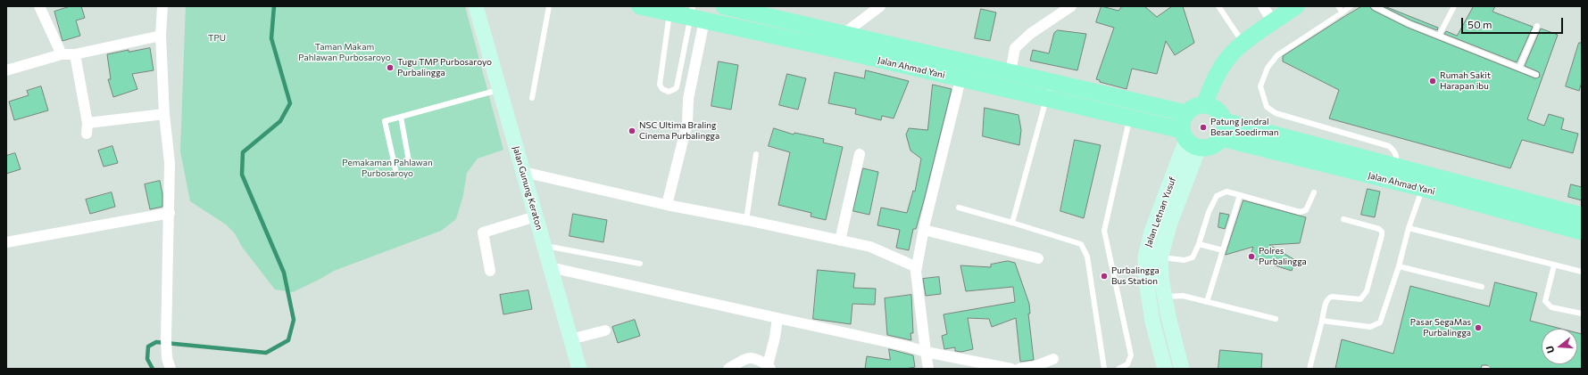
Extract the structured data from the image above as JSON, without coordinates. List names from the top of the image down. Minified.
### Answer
{"streets":{"main road":["Jalan Ahmad Yani"],"street":["Jalan Gunung Keraton","Jalan Letnan Yusuf"]},"crossings":[["Jalan Ahmad Yani","Jalan Letnan Yusuf"]],"parks":["TPU","Taman Makam Pahlawan Purbosaroyo","Pemakaman Pahlawan Purbosaroyo"],"places":["Tugu TMP Purbosaroyo Purbalingga","Rumah Sakit Harapan ibu","Patung Jendral Besar Soedirman","NSC Ultima Braling Cinema Purbalingga","Polres Purbalingga","Purbalingga Bus Station","Pasar SegaMas Purbalingga"],"scale_bar":"50 m","north":"left"}
